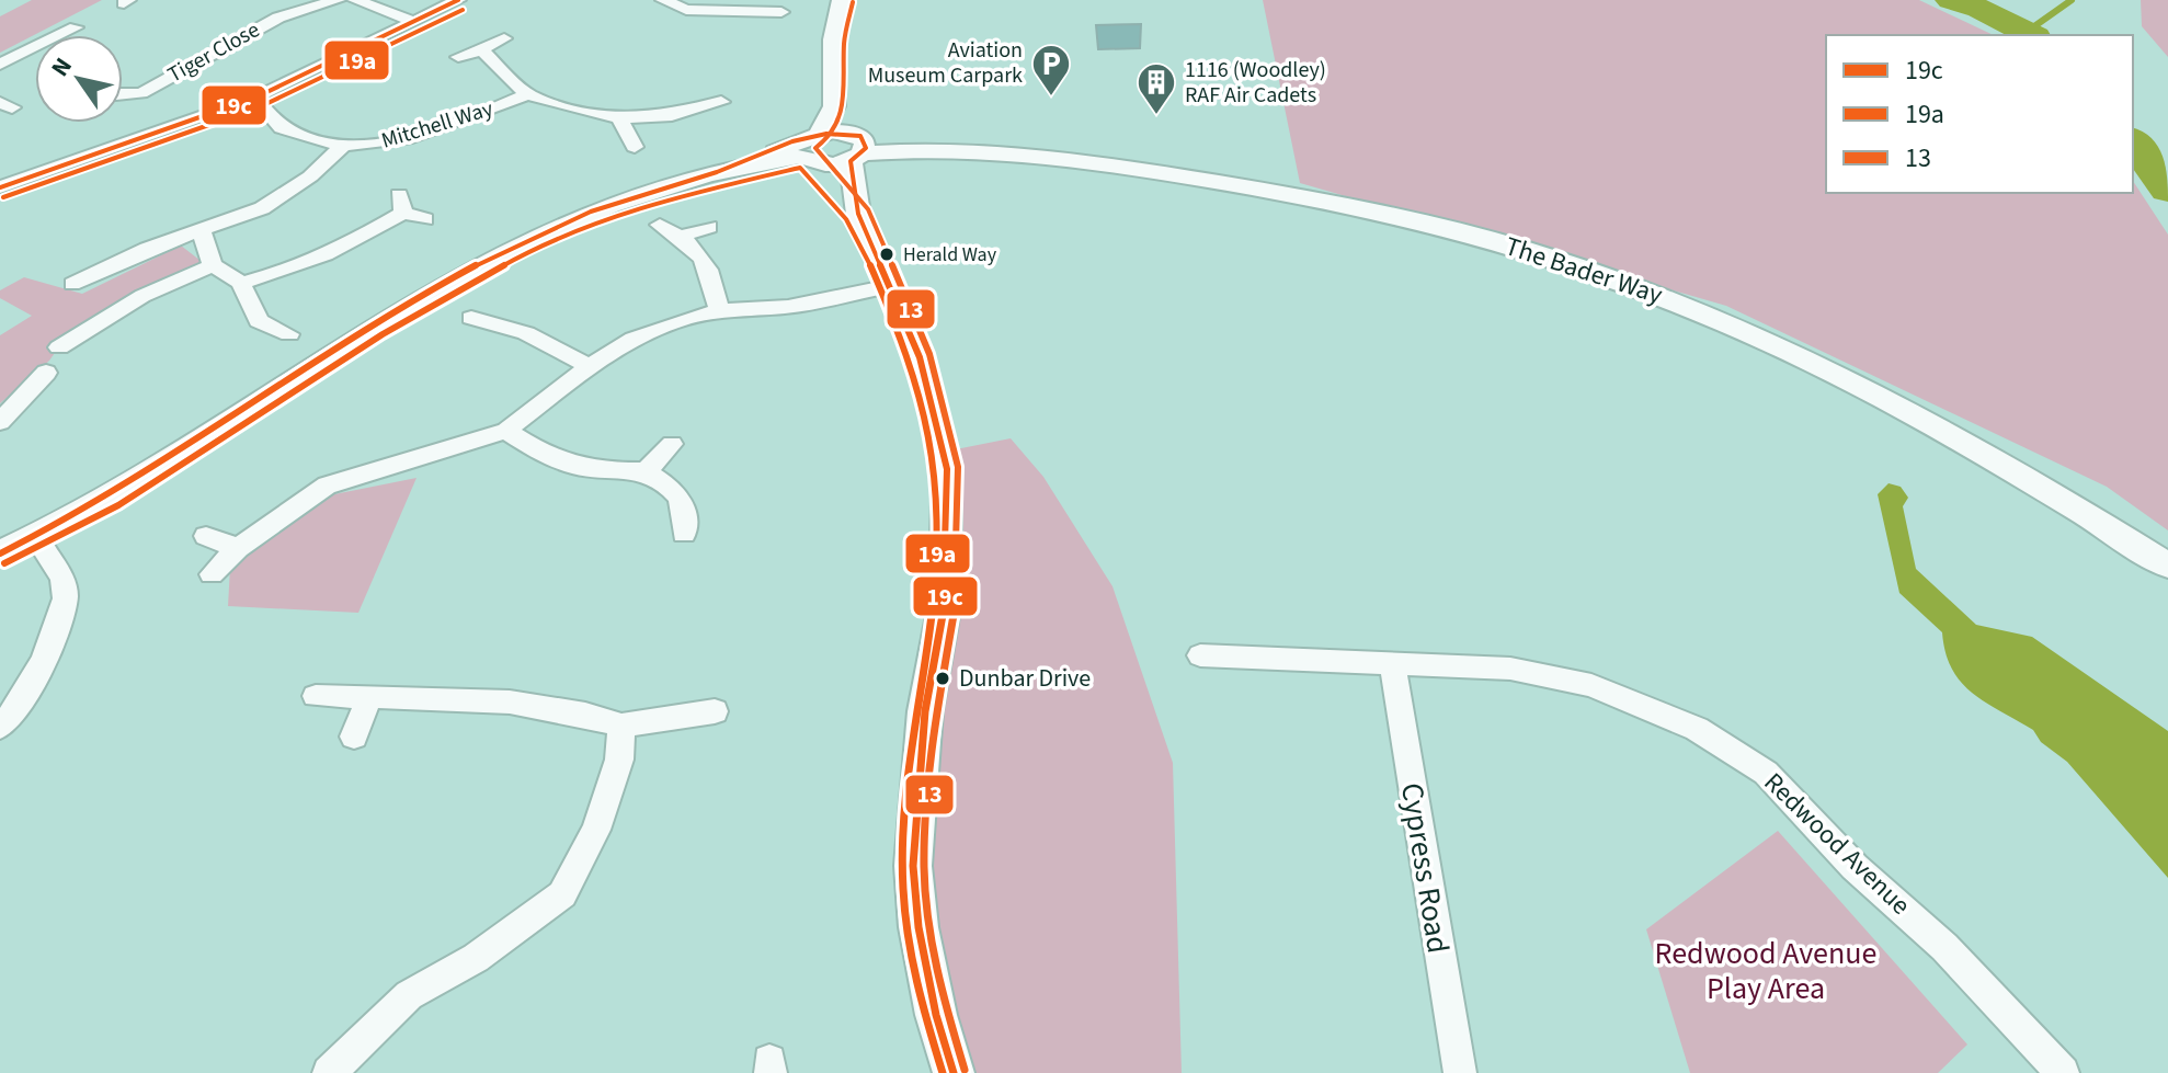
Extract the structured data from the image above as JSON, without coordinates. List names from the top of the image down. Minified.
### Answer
{"streets":{"street":["Tiger Close","Mitchell Way","The Bader Way","Redwood Avenue","Cypress Road"]},"crossings":[["Redwood Avenue","Cypress Road"]],"parks":["Redwood Avenue Play Area"],"places":{"parking":["Aviation Museum Carpark"],"building":["1116 (Woodley) RAF Air Cadets"],"other":["Herald Way","Dunbar Drive"]},"lines":["transit line 19c","transit line 13","transit line 19a"],"legend":["19c","19a","13"],"north":"top left"}
